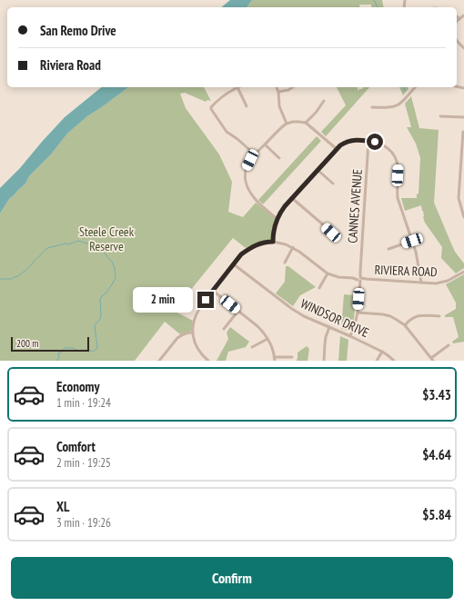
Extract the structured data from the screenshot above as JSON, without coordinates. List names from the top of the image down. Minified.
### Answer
{"streets":{"street":["CANNES AVENUE","RIVIERA ROAD","WINDSOR DRIVE"]},"crossings":[["CANNES AVENUE","RIVIERA ROAD"],["CANNES AVENUE","WINDSOR DRIVE"],["RIVIERA ROAD","WINDSOR DRIVE"]],"parks":["Steele Creek Reserve"],"scale_bar":"200 m","page":{"banner":["San Remo Drive","Riviera Road"],"bubble":"2 min","scale":"200 m","list":[{"name":"Economy","note":"1 min · 19:24","value":"$3.43"},{"name":"Comfort","note":"2 min · 19:25","value":"$4.64"},{"name":"XL","note":"3 min · 19:26","value":"$5.84"}],"buttons":"Confirm"}}
